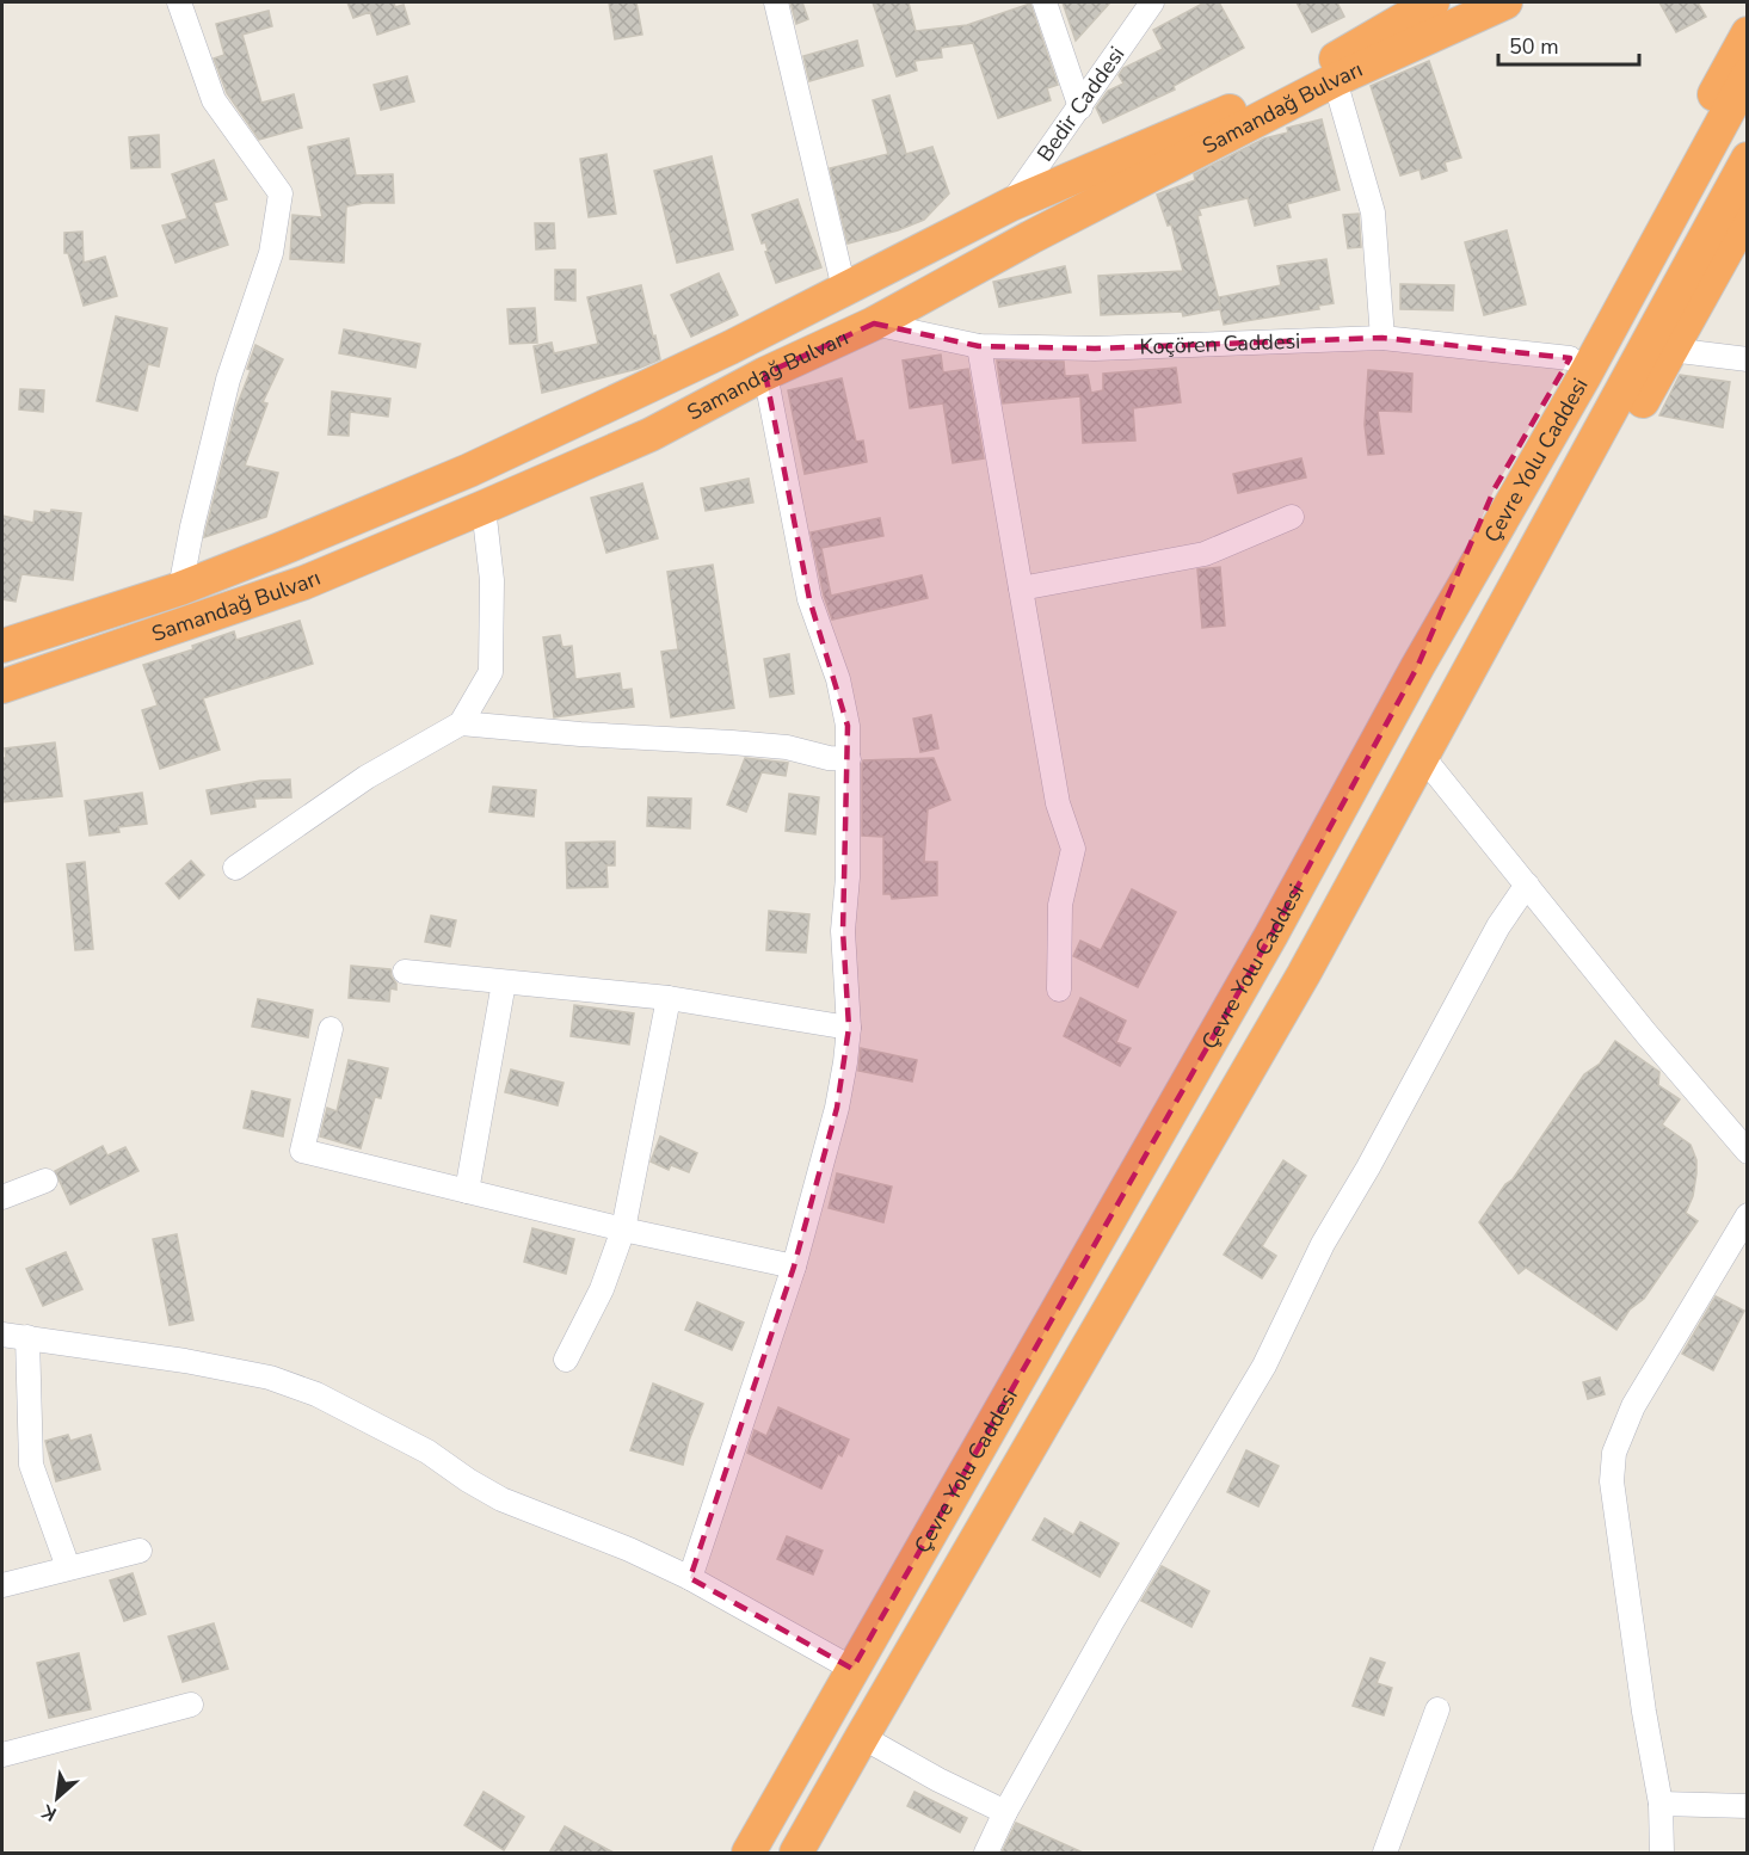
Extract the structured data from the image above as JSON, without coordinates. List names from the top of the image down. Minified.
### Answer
{"streets":{"highway":["Samandağ Bulvarı","Çevre Yolu Caddesi"],"street":["Bedir Caddesi","Koçören Caddesi"]},"crossings":[["Bedir Caddesi","Samandağ Bulvarı"],["Samandağ Bulvarı","Koçören Caddesi"]],"scale_bar":"50 m","north":"bottom left"}
